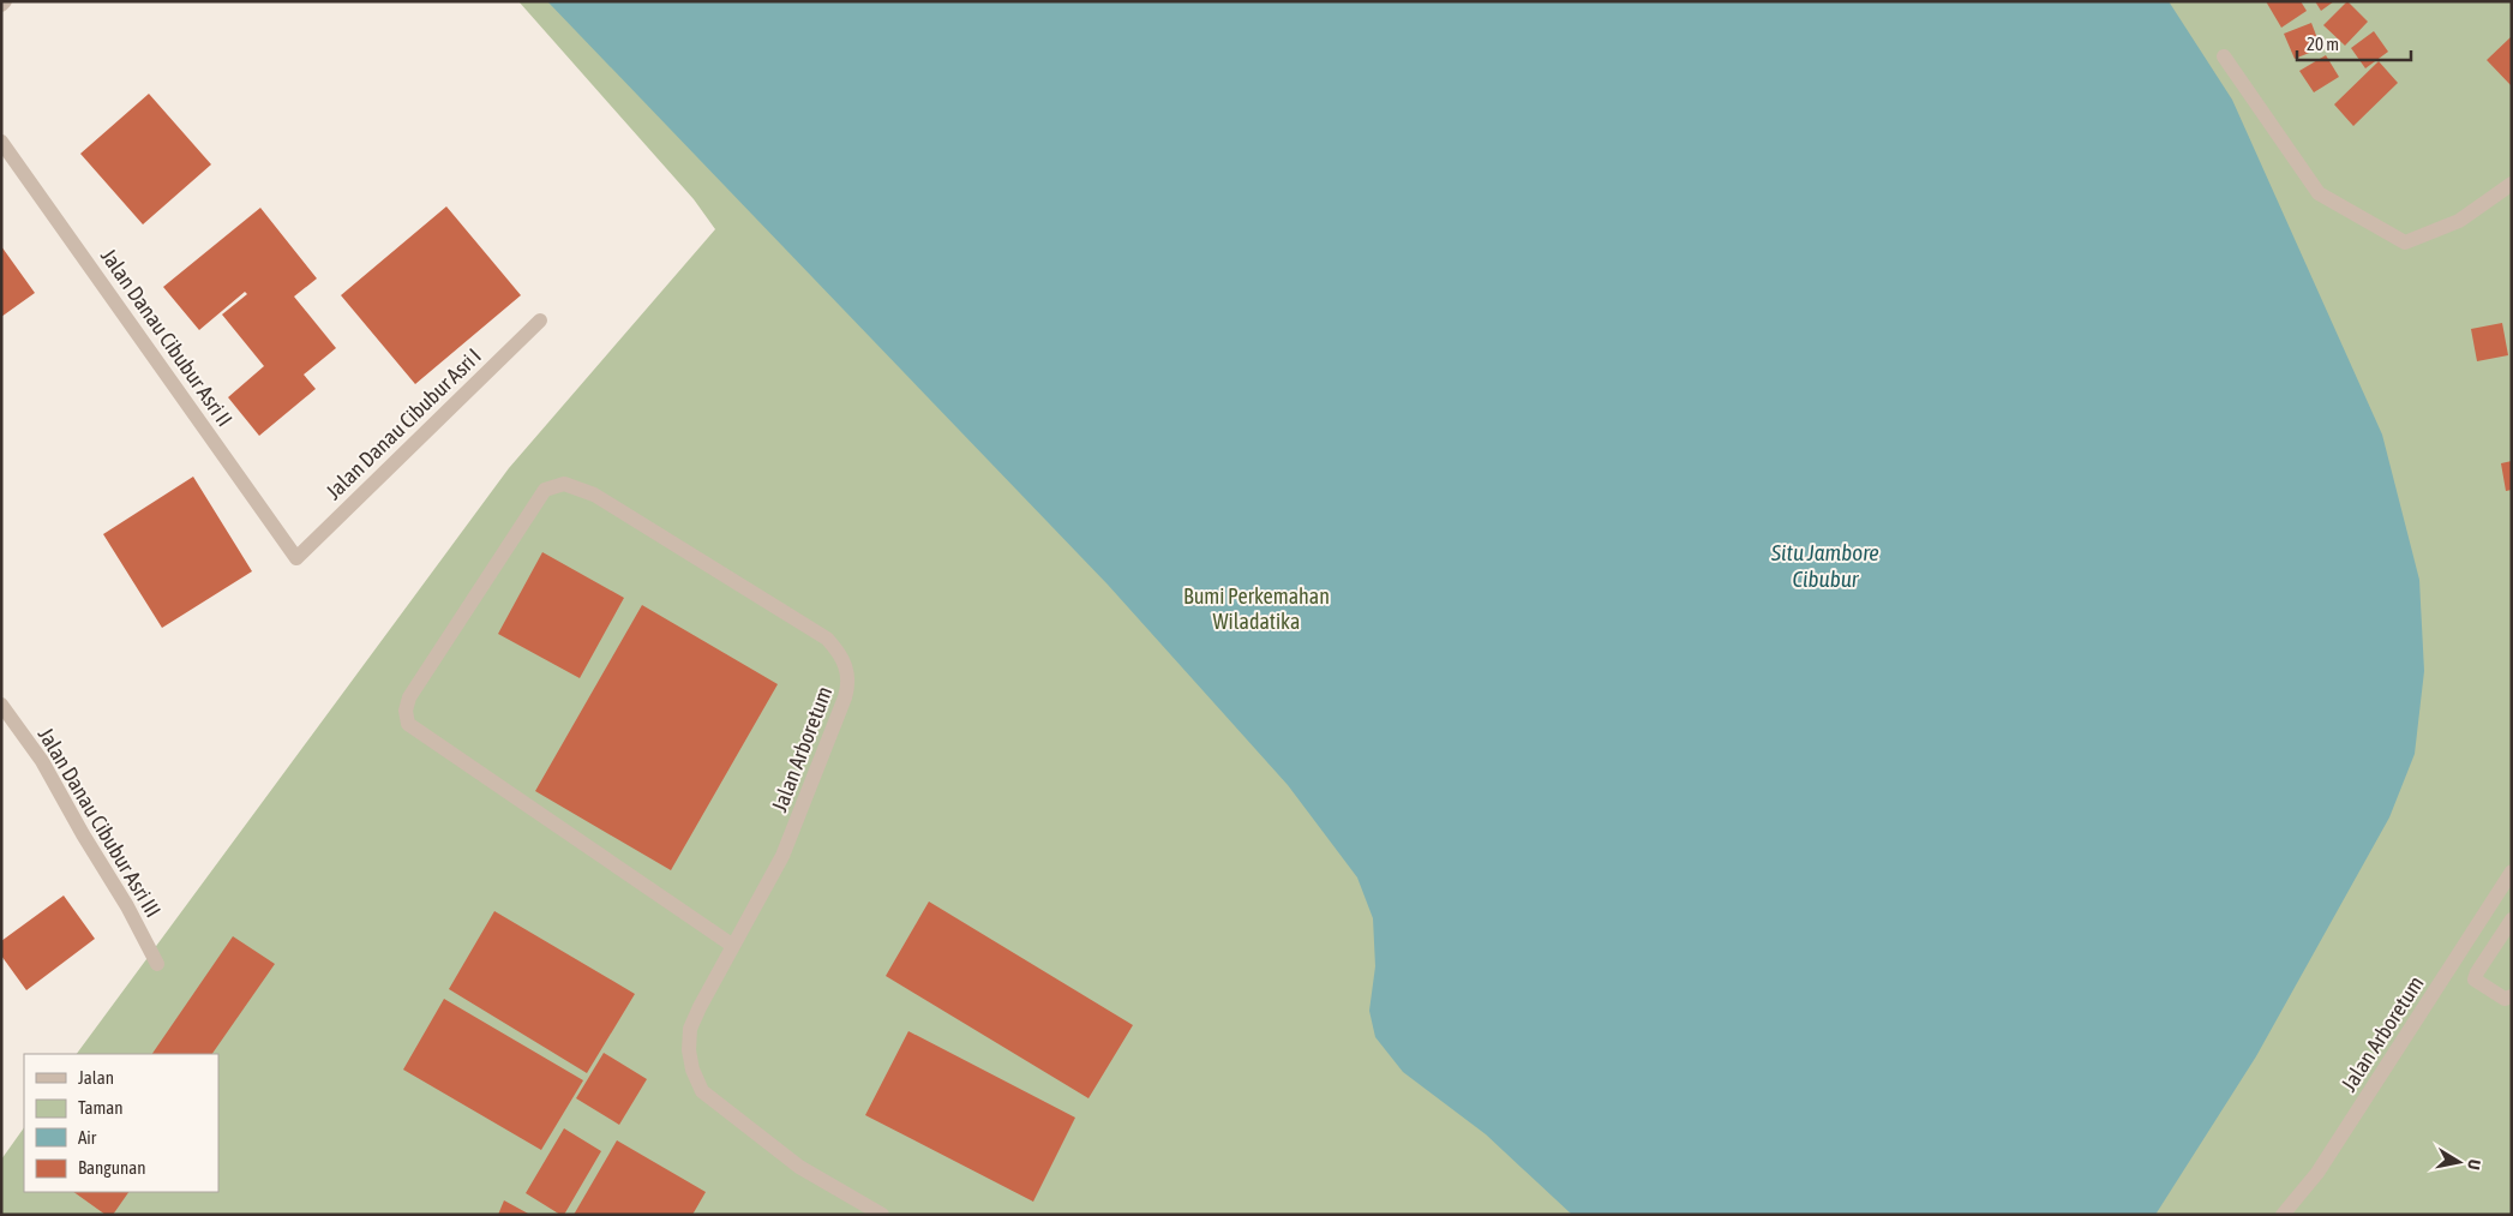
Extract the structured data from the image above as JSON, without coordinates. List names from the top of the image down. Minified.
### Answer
{"streets":{"street":["Jalan Danau Cibubur Asri II","Jalan Danau Cibubur Asri I","Jalan Arboretum","Jalan Danau Cibubur Asri III"]},"crossings":[["Jalan Danau Cibubur Asri II","Jalan Danau Cibubur Asri I"]],"water":["Situ Jambore Cibubur"],"parks":["Bumi Perkemahan Wiladatika"],"legend":["Jalan","Taman","Air","Bangunan"],"scale_bar":"20 m","north":"right"}
